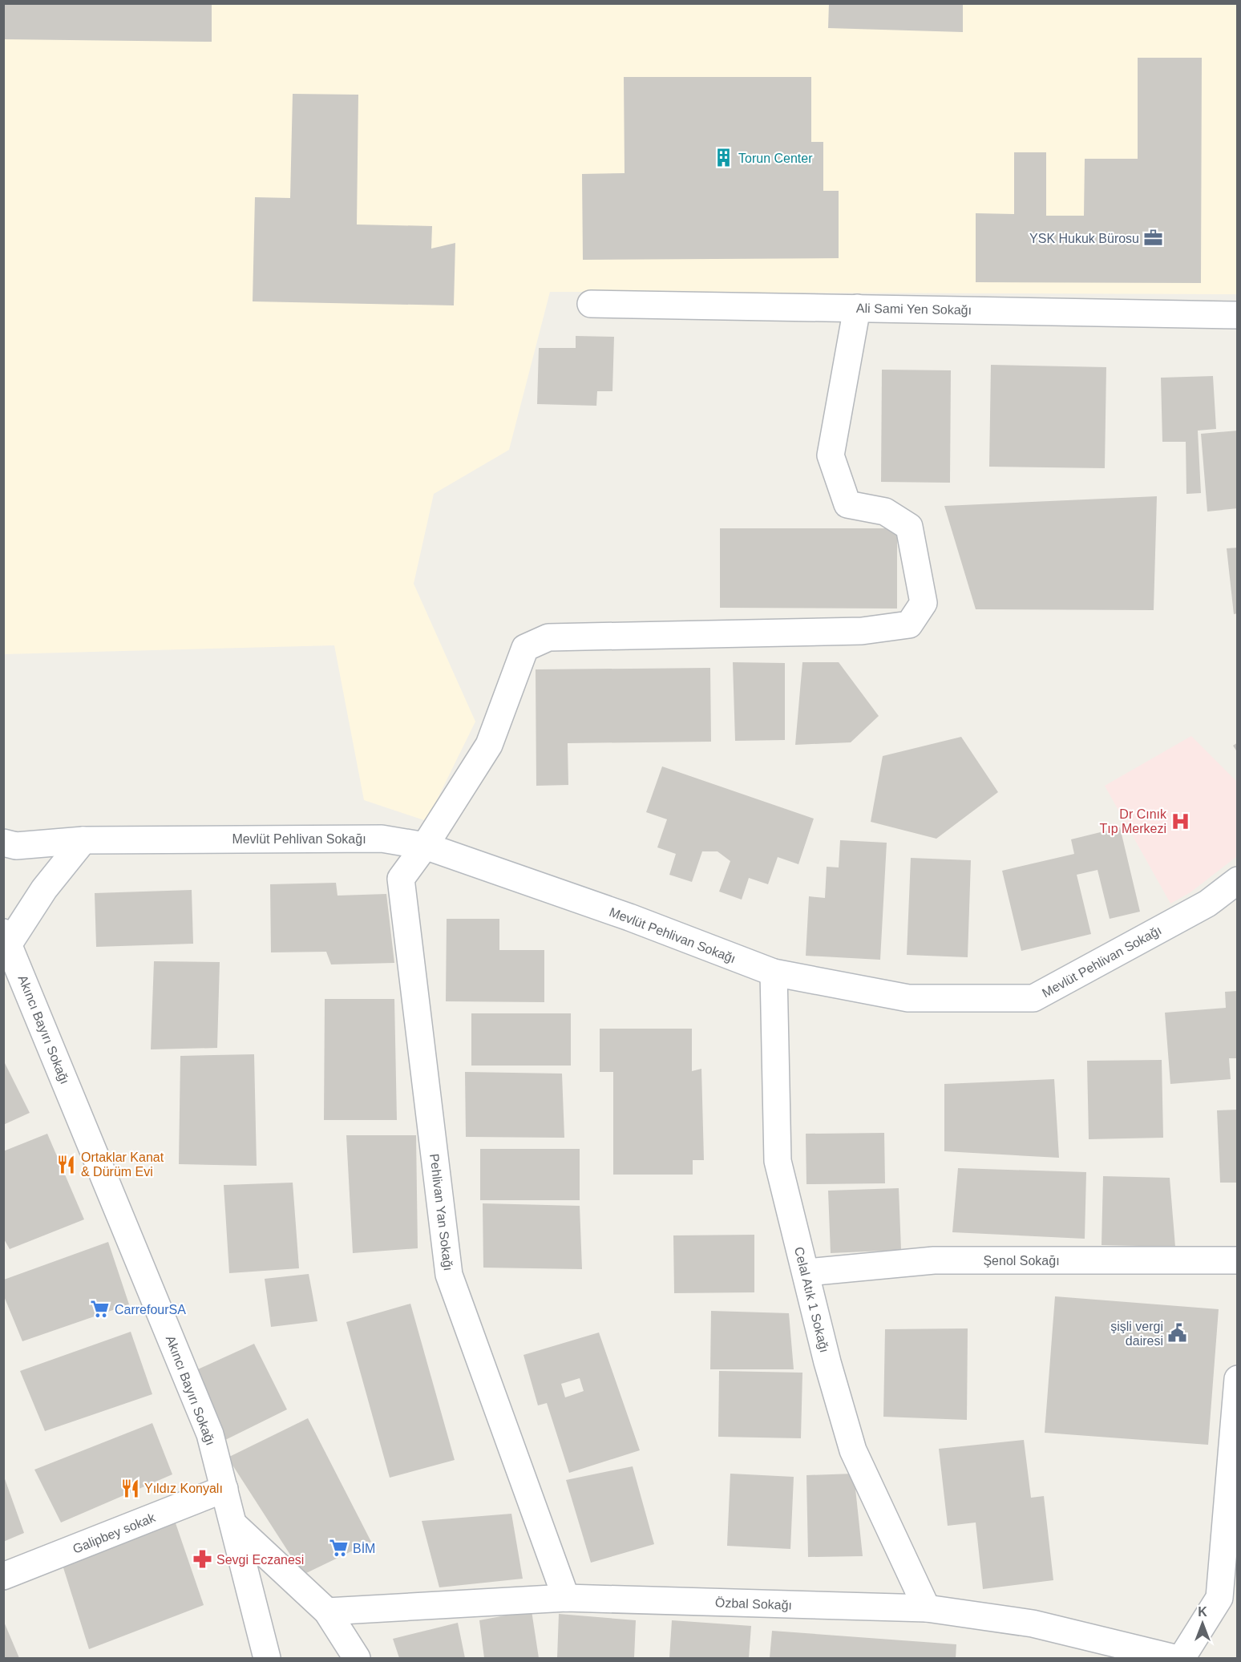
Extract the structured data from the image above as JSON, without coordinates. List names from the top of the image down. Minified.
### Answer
{"streets":{"street":["Ali Sami Yen Sokağı","Mevlüt Pehlivan Sokağı","Akıncı Bayırı Sokağı","Pehlivan Yan Sokağı","Şenol Sokağı","Celal Atık 1 Sokağı","Galipbey sokak","Özbal Sokağı"]},"crossings":[["Ali Sami Yen Sokağı","Pehlivan Yan Sokağı"],["Mevlüt Pehlivan Sokağı","Pehlivan Yan Sokağı"],["Mevlüt Pehlivan Sokağı","Celal Atık 1 Sokağı"],["Akıncı Bayırı Sokağı","Galipbey sokak"],["Pehlivan Yan Sokağı","Özbal Sokağı"],["Şenol Sokağı","Celal Atık 1 Sokağı"],["Celal Atık 1 Sokağı","Özbal Sokağı"]],"places":{"building":["Torun Center"],"office":["YSK Hukuk Bürosu"],"hospital":["Dr Cınık Tıp Merkezi"],"restaurant":["Ortaklar Kanat & Dürüm Evi","Yıldız Konyalı"],"supermarket":["CarrefourSA","BİM"],"public building":["şişli vergi dairesi"],"pharmacy":["Sevgi Eczanesi"]},"north":"top"}
